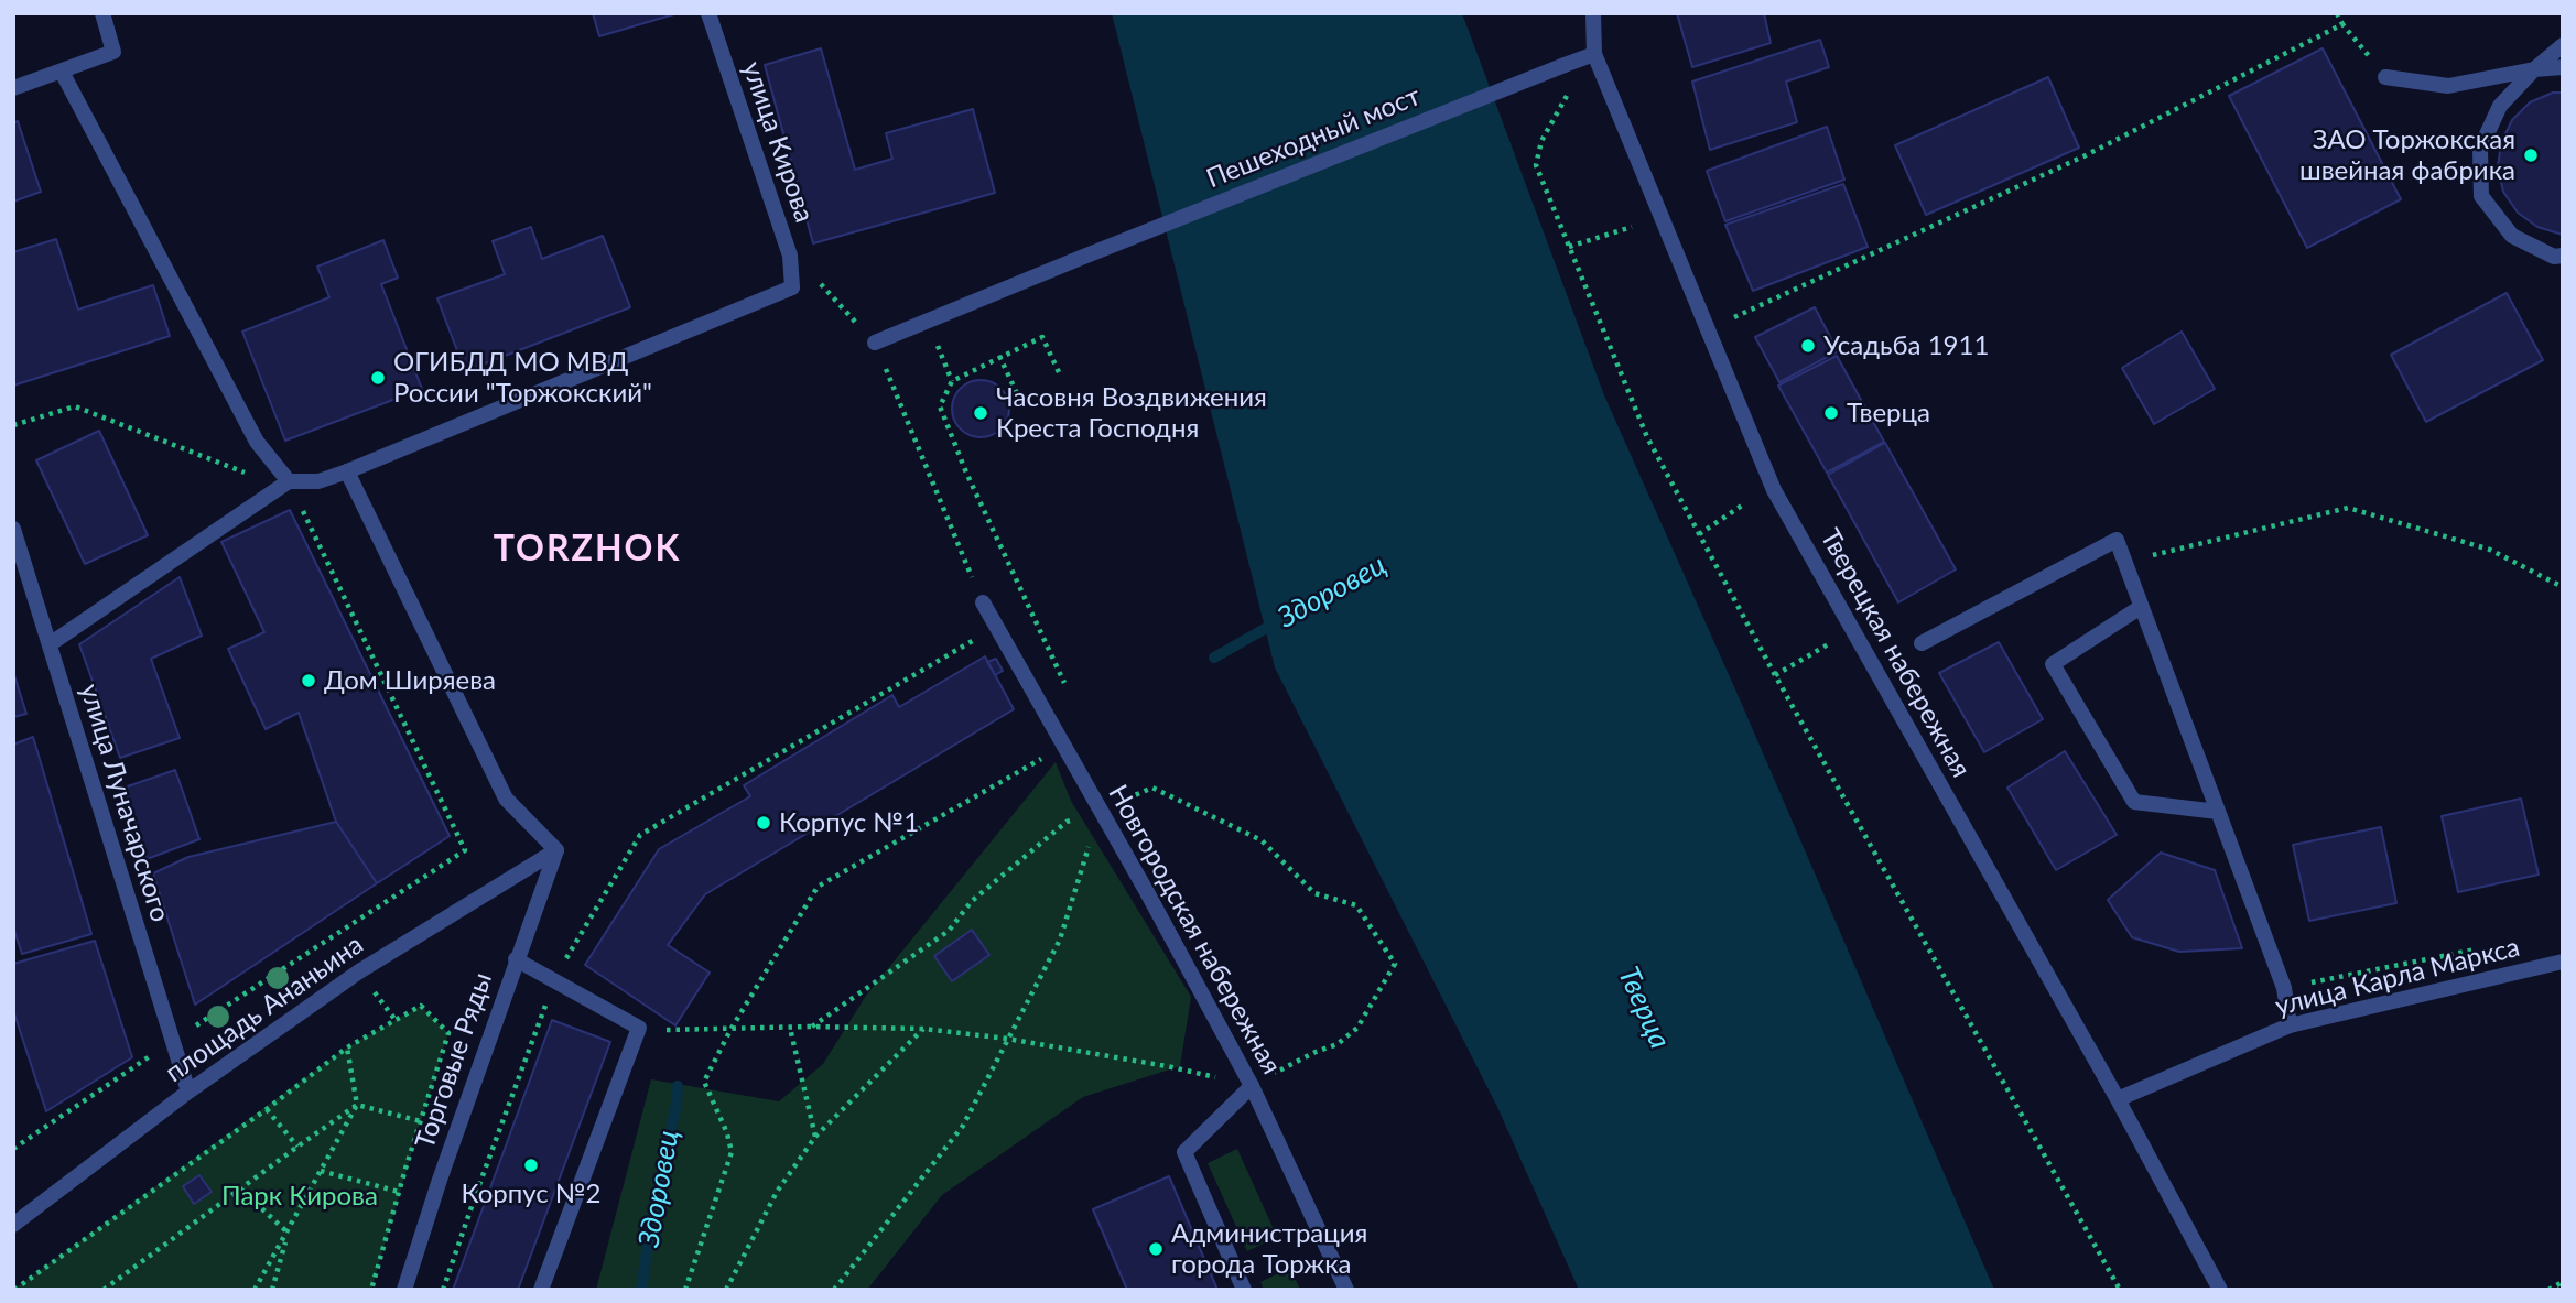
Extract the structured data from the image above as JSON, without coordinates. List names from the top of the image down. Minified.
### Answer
{"streets":{"street":["Пешеходный мост","улица Кирова","Тверецкая набережная","улица Луначарского","Новгородская набережная","улица Карла Маркса","площадь Ананьина","Торговые Ряды"]},"crossings":[["Пешеходный мост","Тверецкая набережная"],["Тверецкая набережная","улица Карла Маркса"],["улица Луначарского","площадь Ананьина"],["площадь Ананьина","Торговые Ряды"]],"districts":["TORZHOK"],"water":["Здоровец","Тверца"],"parks":["Парк Кирова"],"places":["ЗАО Торжокская швейная фабрика","Усадьба 1911","ОГИБДД МО МВД России \"Торжокский\"","Часовня Воздвижения Креста Господня","Тверца","Дом Ширяева","Корпус №1","Корпус №2","Администрация города Торжка"]}
